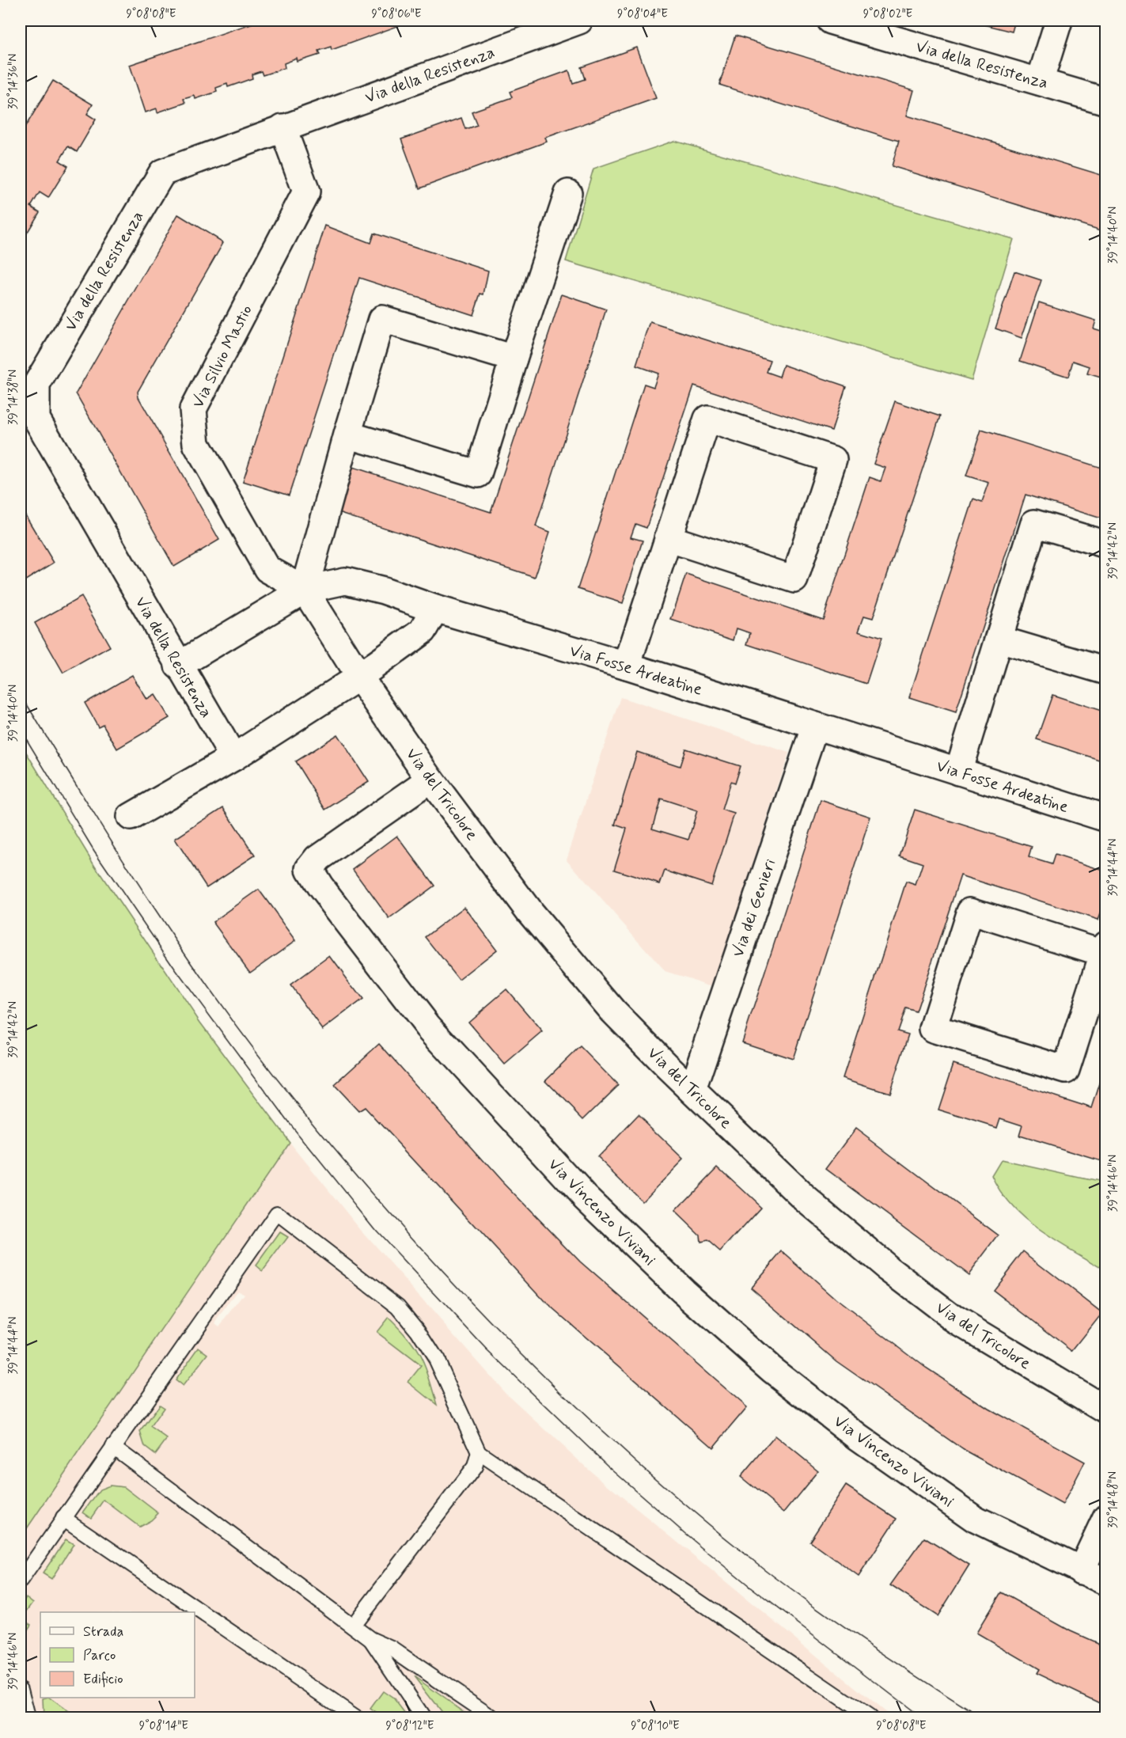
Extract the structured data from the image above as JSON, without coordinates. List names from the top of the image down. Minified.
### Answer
{"streets":{"street":["Via della Resistenza","Via Silvio Mastio","Via Fosse Ardeatine","Via del Tricolore","Via dei Genieri","Via Vincenzo Viviani"]},"crossings":[["Via della Resistenza","Via Silvio Mastio"],["Via della Resistenza","Via Fosse Ardeatine"],["Via Silvio Mastio","Via Fosse Ardeatine"],["Via Fosse Ardeatine","Via dei Genieri"],["Via del Tricolore","Via dei Genieri"],["Via del Tricolore","Via Vincenzo Viviani"]],"legend":["Strada","Parco","Edificio"],"coordinates":["9°08'08\"E","9°08'06\"E","9°08'04\"E","9°08'02\"E","39°14'36\"N","39°14'40\"N","39°14'38\"N","39°14'42\"N","39°14'44\"N","39°14'46\"N","39°14'48\"N","9°08'14\"E","9°08'12\"E","9°08'10\"E"]}
